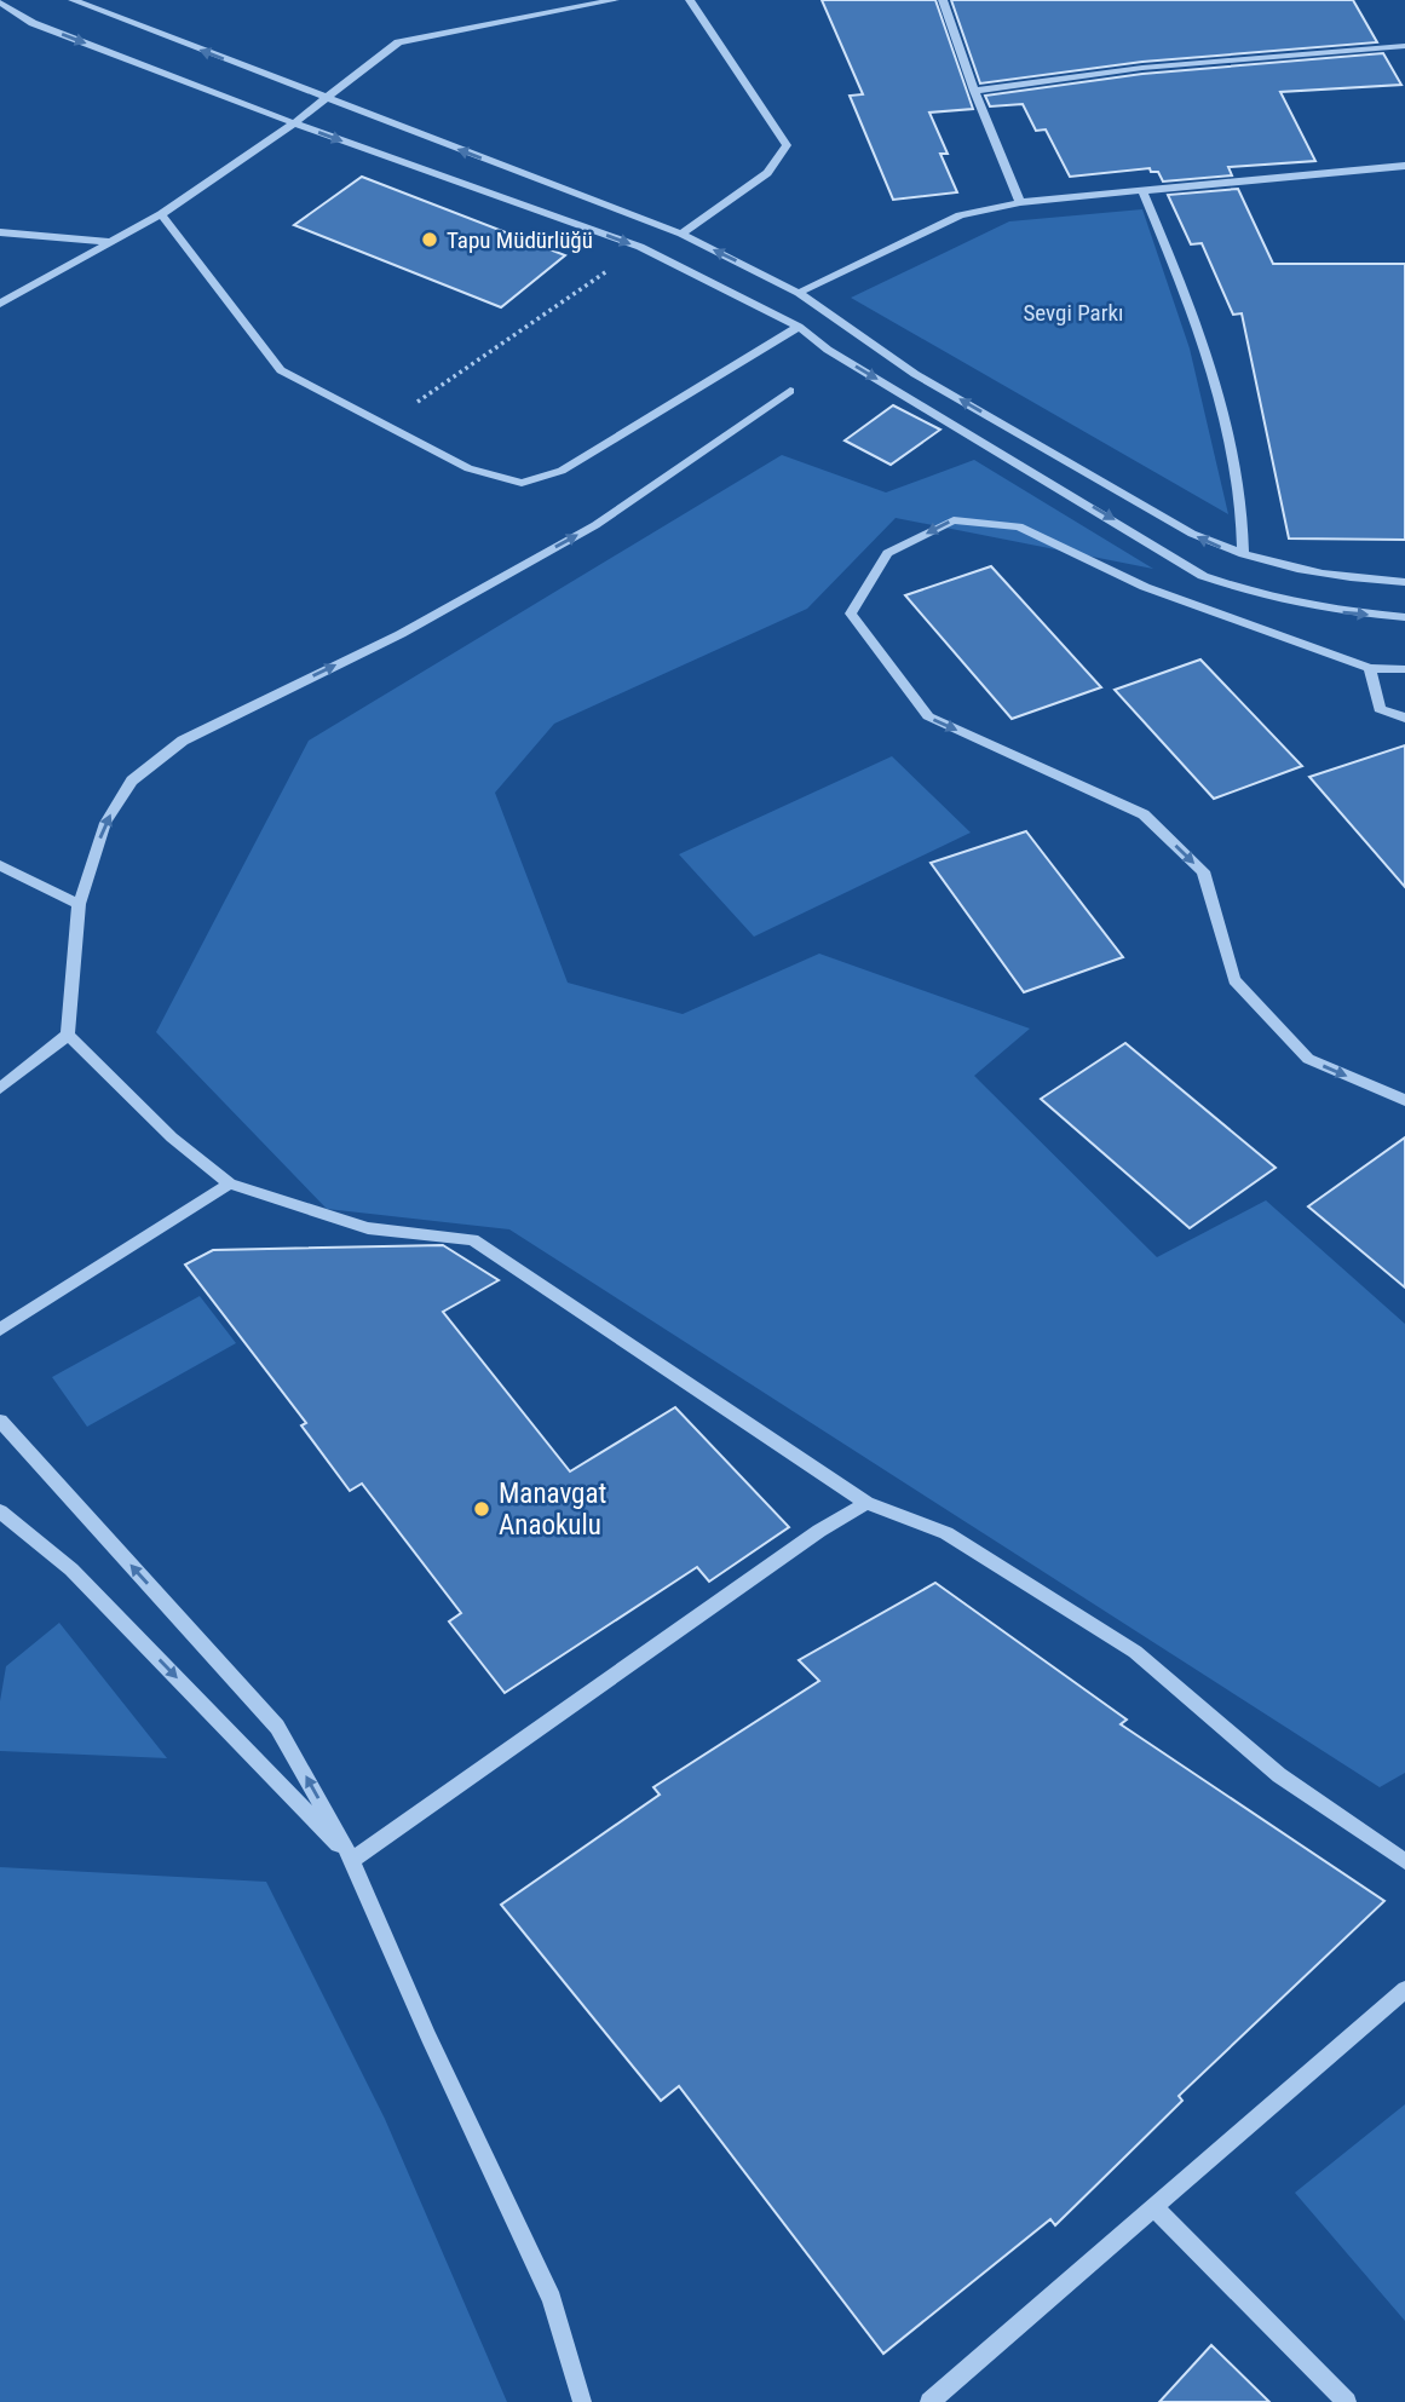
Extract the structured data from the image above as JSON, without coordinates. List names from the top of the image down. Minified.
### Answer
{"parks":["Sevgi Parkı"],"places":["Tapu Müdürlüğü","Manavgat Anaokulu"]}
